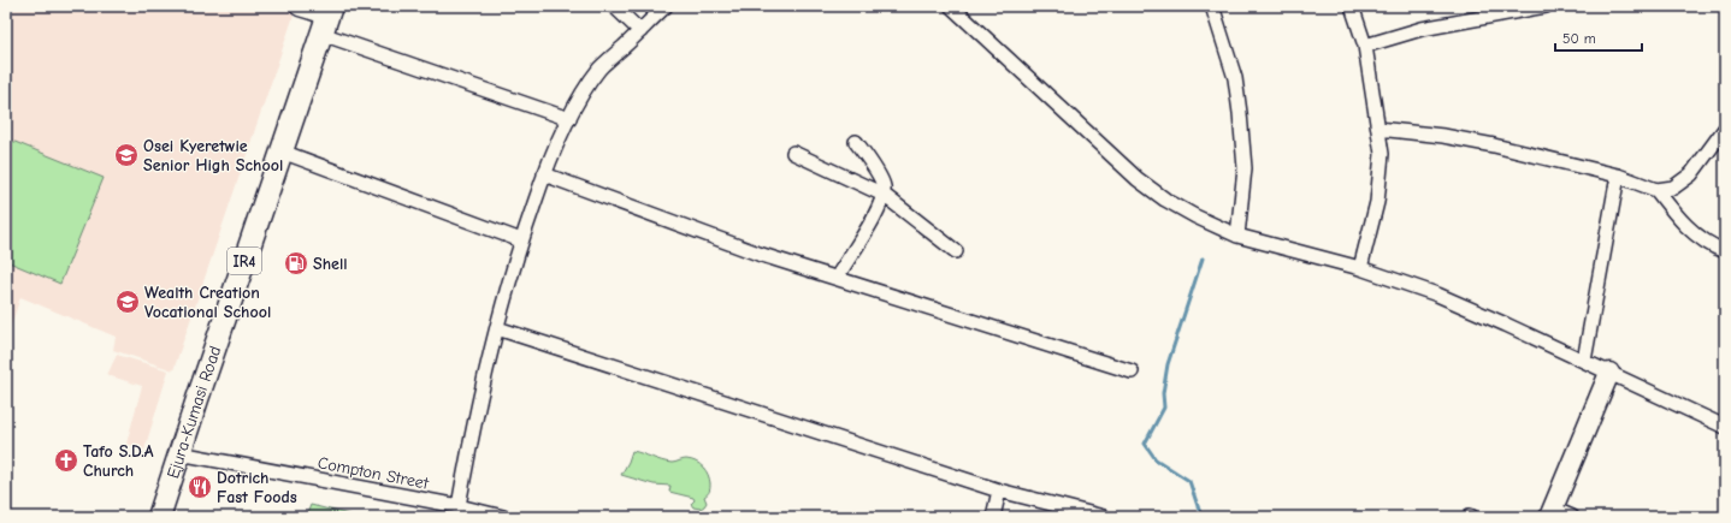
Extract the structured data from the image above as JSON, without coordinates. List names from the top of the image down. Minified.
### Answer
{"streets":{"main road":["IR4","Ejura-Kumasi Road"],"street":["Compton Street"]},"crossings":[["Ejura-Kumasi Road","Compton Street"]],"places":{"school or university":["Osei Kyeretwie Senior High School","Wealth Creation Vocational School"],"fuel station":["Shell"],"church":["Tafo S.D.A Church"],"restaurant":["Dotrich Fast Foods"]},"scale_bar":"50 m"}
